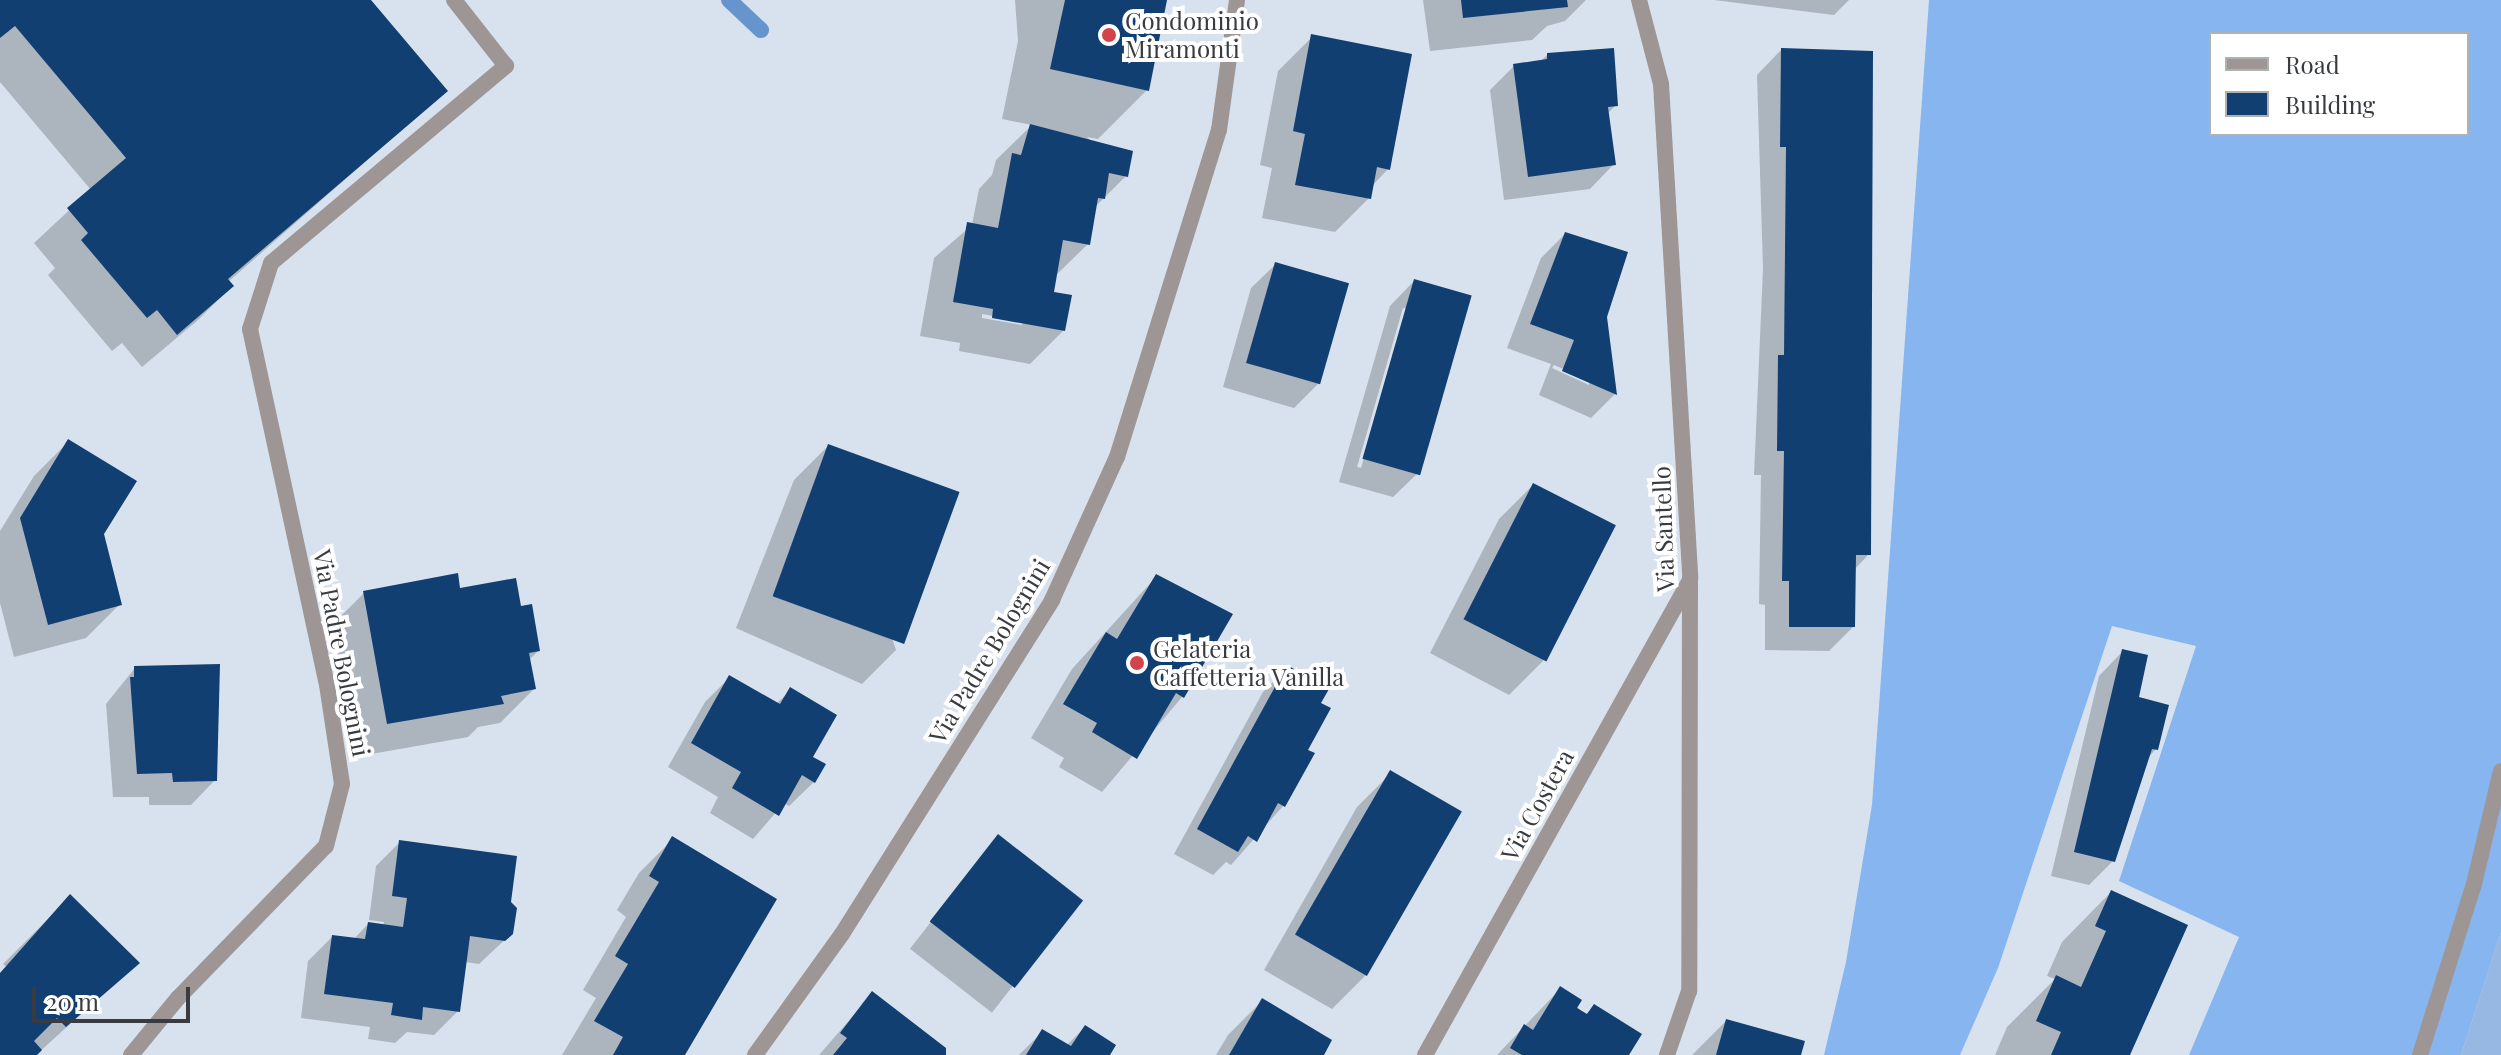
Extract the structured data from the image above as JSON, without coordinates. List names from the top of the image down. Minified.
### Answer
{"streets":{"street":["Via Santello","Via Padre Bolognini","Via Costera"]},"crossings":[["Via Santello","Via Costera"]],"places":["Condominio Miramonti","Gelateria Caffetteria Vanilla"],"legend":["Road","Building"],"scale_bar":"20 m"}
